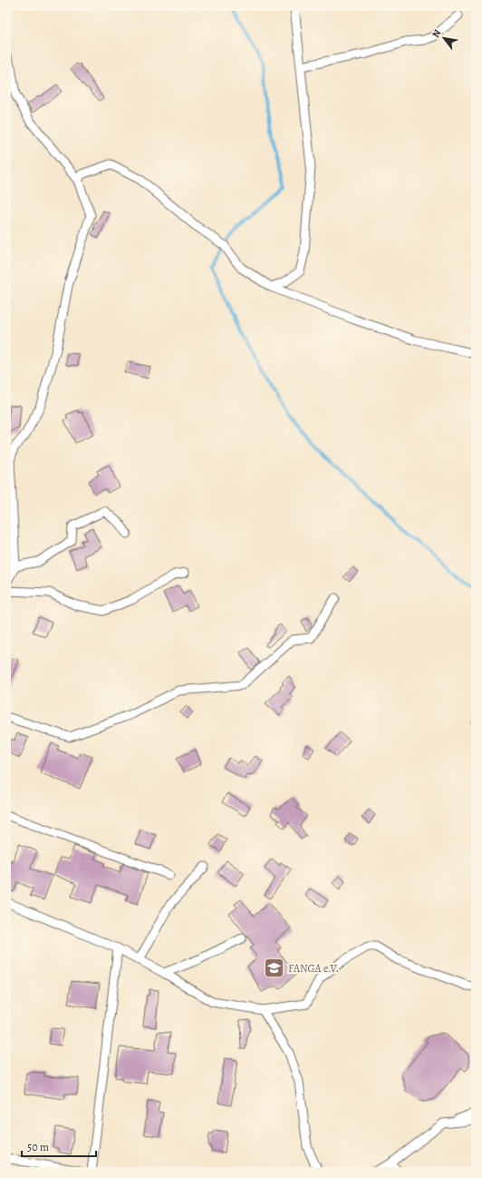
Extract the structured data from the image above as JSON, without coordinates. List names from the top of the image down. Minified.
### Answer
{"places":{"school or university":["FANGA e.V."]},"scale_bar":"50 m","north":"top left"}
